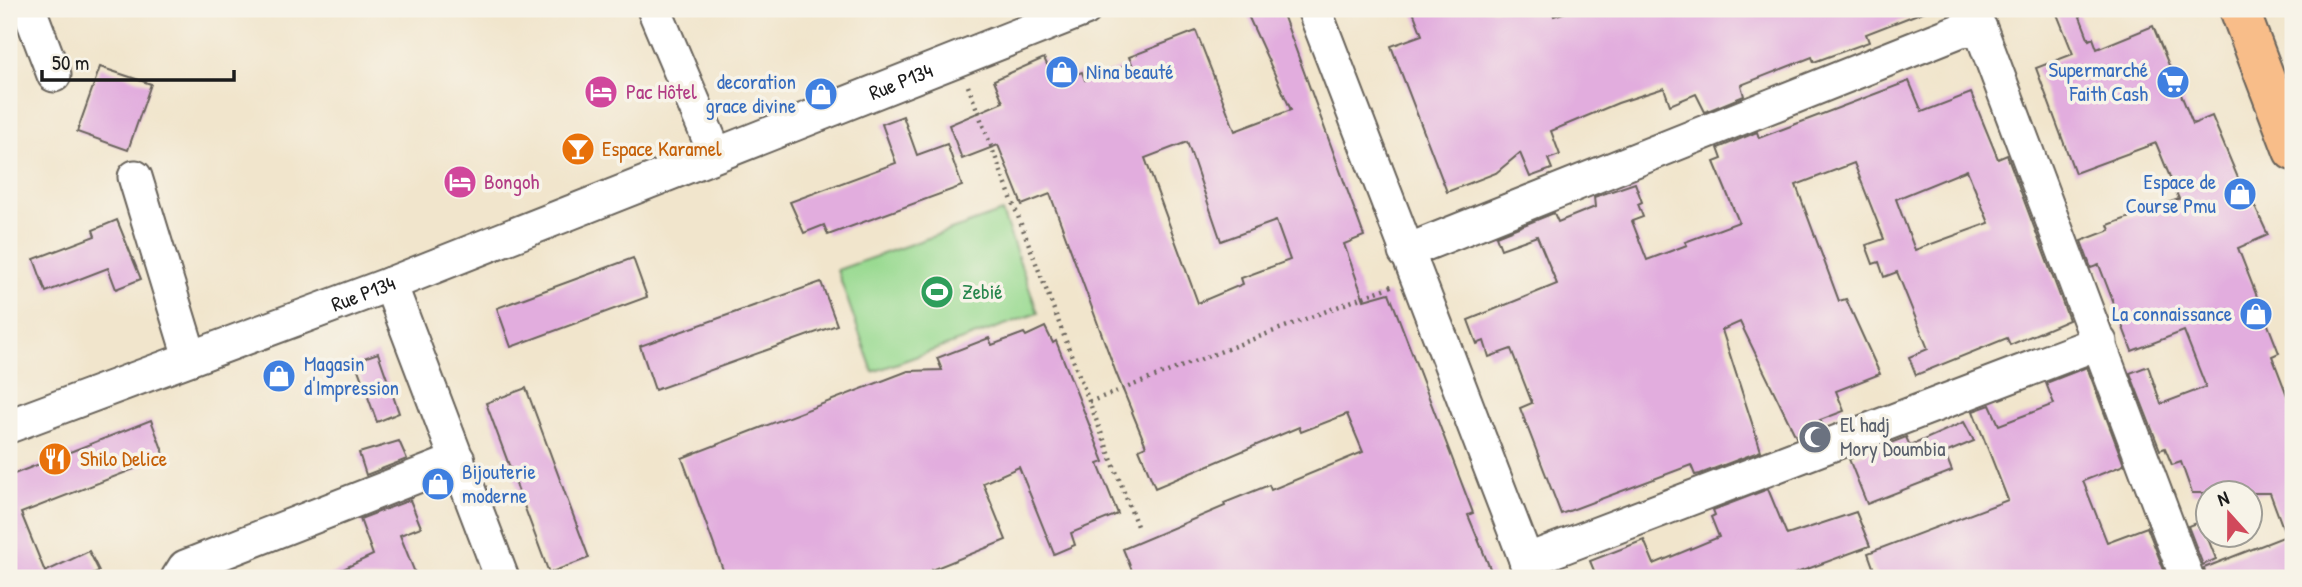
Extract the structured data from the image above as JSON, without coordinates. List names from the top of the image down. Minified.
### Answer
{"streets":{"street":["Rue P134"]},"places":{"shop":["Nina beauté","decoration grace divine","Espace de Course Pmu","La connaissance","Magasin d'Impression","Bijouterie moderne"],"supermarket":["Supermarché Faith Cash"],"hotel":["Pac Hôtel","Bongoh"],"bar":["Espace Karamel"],"sports":["Zebié"],"mosque":["El hadj Mory Doumbia"],"restaurant":["Shilo Delice"]},"scale_bar":"50 m","north":"top"}
